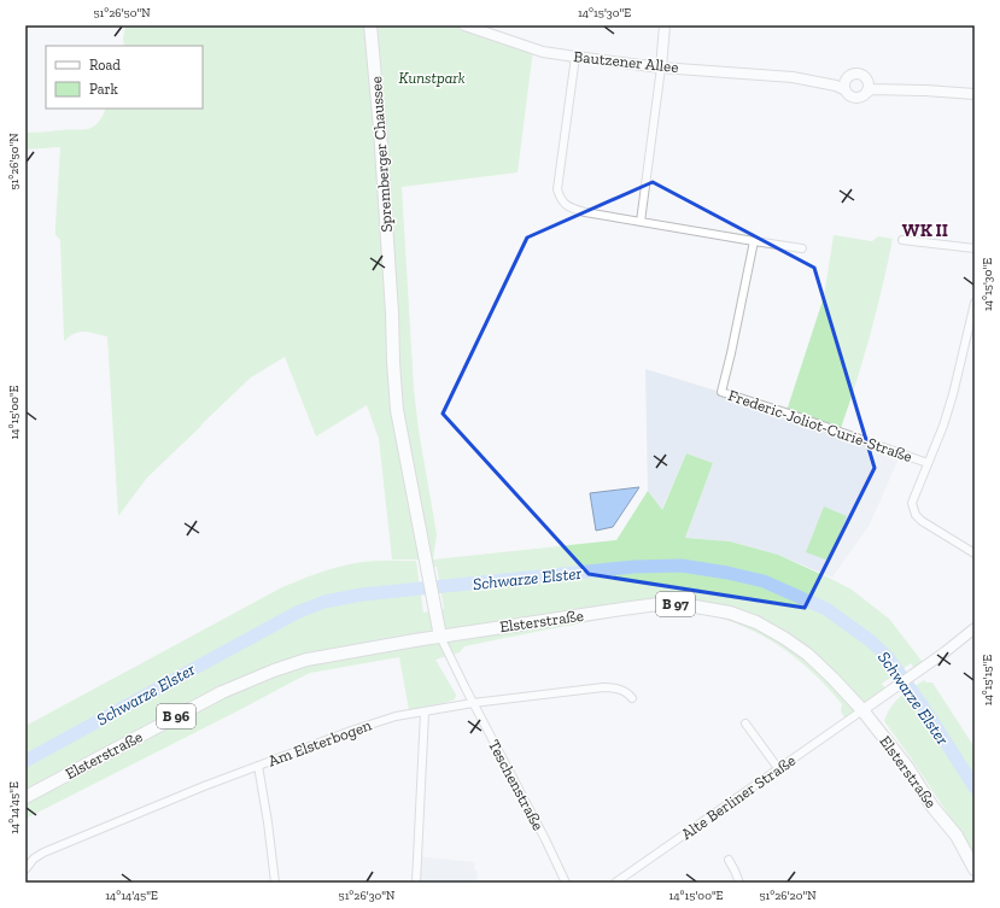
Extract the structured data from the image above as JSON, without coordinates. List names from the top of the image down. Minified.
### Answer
{"streets":{"main road":["Spremberger Chaussee","B 97","Elsterstraße","B 96"],"street":["Bautzener Allee","Frederic-Joliot-Curie-Straße","Am Elsterbogen","Teschenstraße","Alte Berliner Straße"]},"crossings":[["Spremberger Chaussee","Elsterstraße"],["Spremberger Chaussee","Teschenstraße"],["Elsterstraße","Teschenstraße"],["Elsterstraße","Alte Berliner Straße"],["Am Elsterbogen","Teschenstraße"]],"districts":["WK II"],"water":["Schwarze Elster"],"parks":["Kunstpark"],"legend":["Road","Park"],"coordinates":["51°26'50\"N","14°15'30\"E","14°15'00\"E","14°15'15\"E","14°14'45\"E","51°26'30\"N","51°26'20\"N"]}
